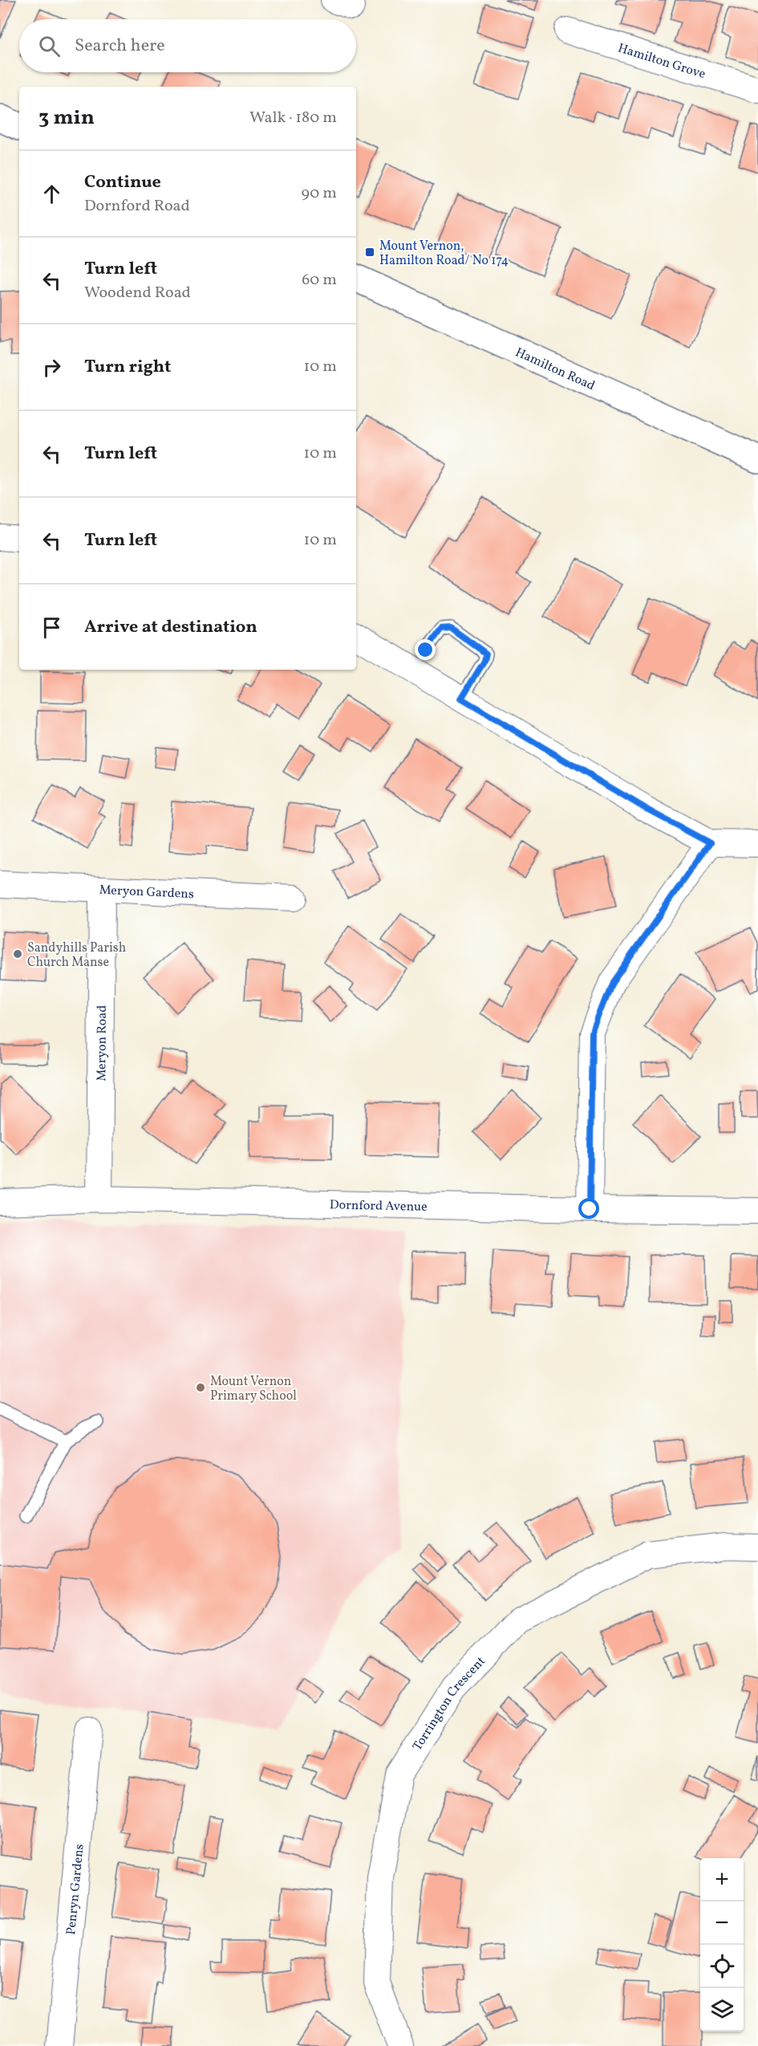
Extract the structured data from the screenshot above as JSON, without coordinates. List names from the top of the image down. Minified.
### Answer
{"streets":{"street":["Hamilton Grove","Hamilton Road","Meryon Gardens","Meryon Road","Dornford Avenue","Torrington Crescent","Penryn Gardens"]},"crossings":[["Meryon Gardens","Meryon Road"],["Meryon Road","Dornford Avenue"]],"places":{"transit":["Mount Vernon, Hamilton Road/ No 174"],"other":["Sandyhills Parish Church Manse","Mount Vernon Primary School"]},"page":{"search":"Search here","heading":["3 min","Walk · 180 m"],"list":[["Continue","Dornford Road","90 m"],["Turn left","Woodend Road","60 m"],["Turn right","10 m"],["Turn left","10 m"],["Turn left","10 m"],"Arrive at destination"],"map_buttons":["+","−"]}}
